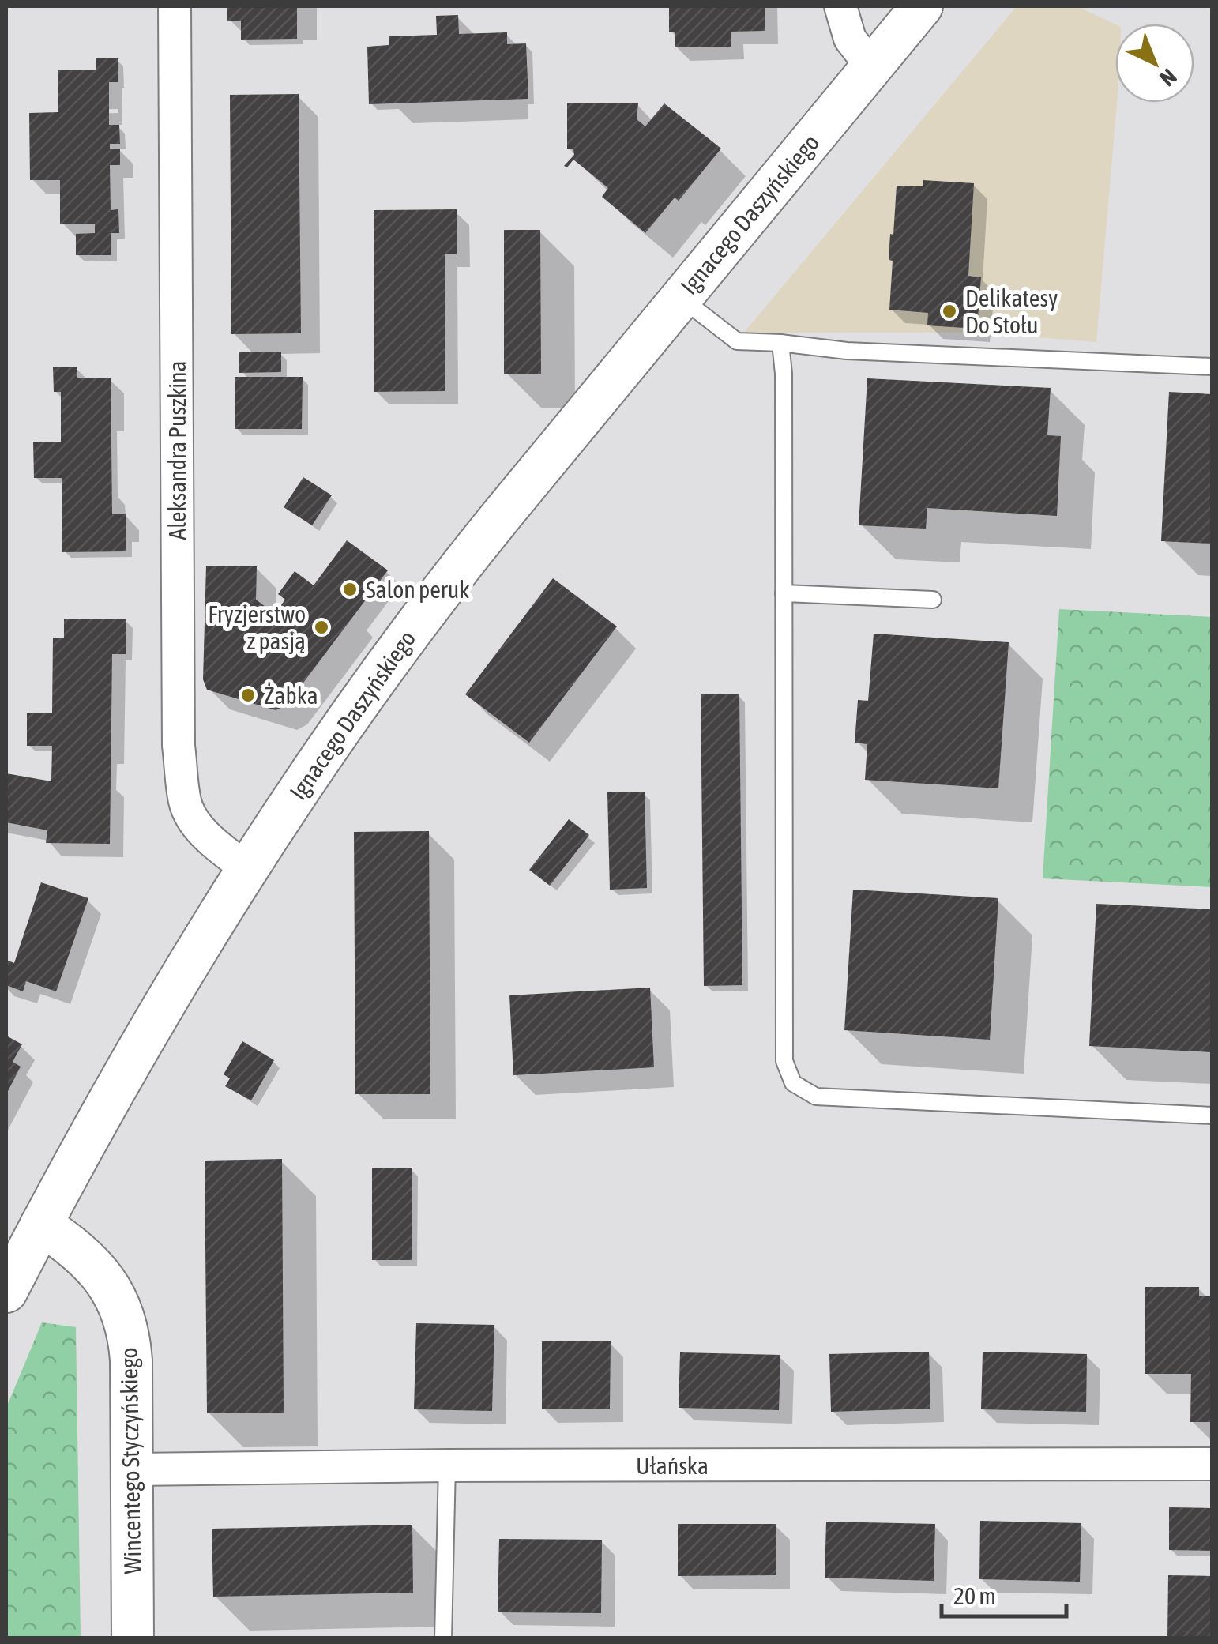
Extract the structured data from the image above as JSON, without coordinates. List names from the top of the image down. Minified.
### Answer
{"streets":{"street":["Ignacego Daszyńskiego","Aleksandra Puszkina","Wincentego Styczyńskiego","Ułańska"]},"crossings":[["Ignacego Daszyńskiego","Aleksandra Puszkina"],["Ignacego Daszyńskiego","Wincentego Styczyńskiego"],["Wincentego Styczyńskiego","Ułańska"]],"places":["Delikatesy Do Stołu","Salon peruk","Fryzjerstwo z pasją","Żabka"],"scale_bar":"20 m","north":"bottom right"}
